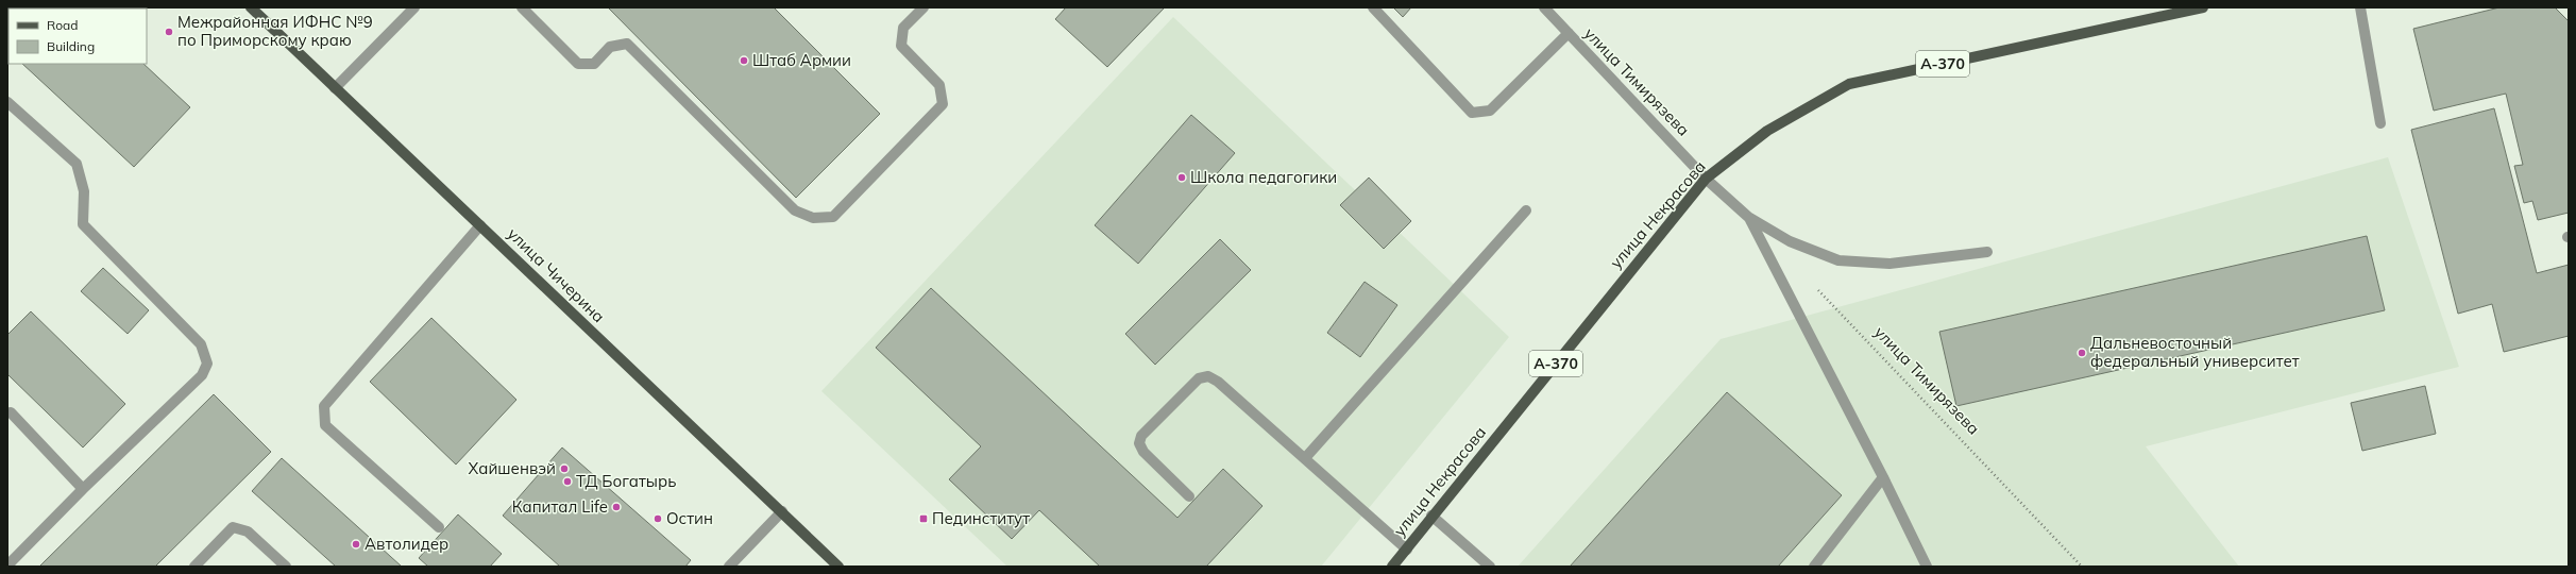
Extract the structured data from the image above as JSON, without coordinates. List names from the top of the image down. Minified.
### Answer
{"streets":{"main road":["А-370","улица Некрасова","улица Чичерина"],"street":["улица Тимирязева"]},"crossings":[["улица Тимирязева","улица Некрасова"]],"places":{"other":["Межрайонная ИФНС №9 по Приморскому краю","Штаб Армии","Школа педагогики","Дальневосточный федеральный университет","Хайшенвэй","ТД Богатырь","Капитал Life","Остин","Автолидер"],"transit":["Пединститут"]},"legend":["Road","Building"]}
